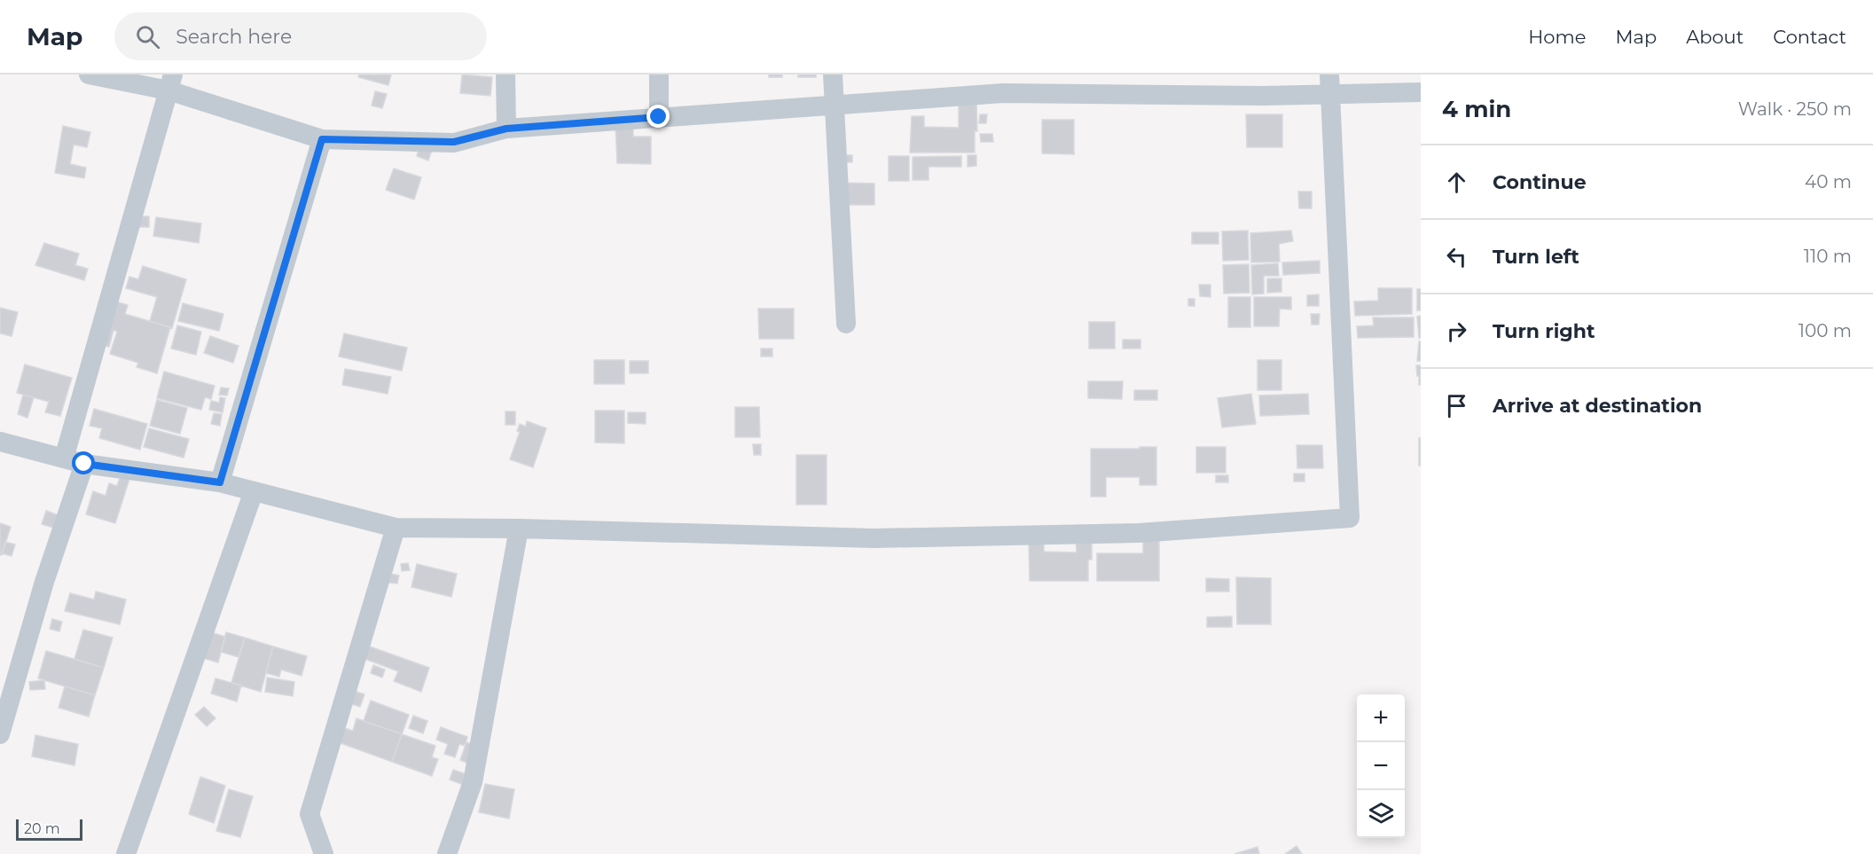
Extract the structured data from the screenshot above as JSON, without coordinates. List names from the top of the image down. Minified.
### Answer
{"scale_bar":"20 m","page":{"header":"Map","search":"Search here","nav":["Home","Map","About","Contact"],"heading":["4 min","Walk · 250 m"],"list":[["Continue","40 m"],["Turn left","110 m"],["Turn right","100 m"],"Arrive at destination"],"map_buttons":["+","−"],"scale":"20 m"}}
